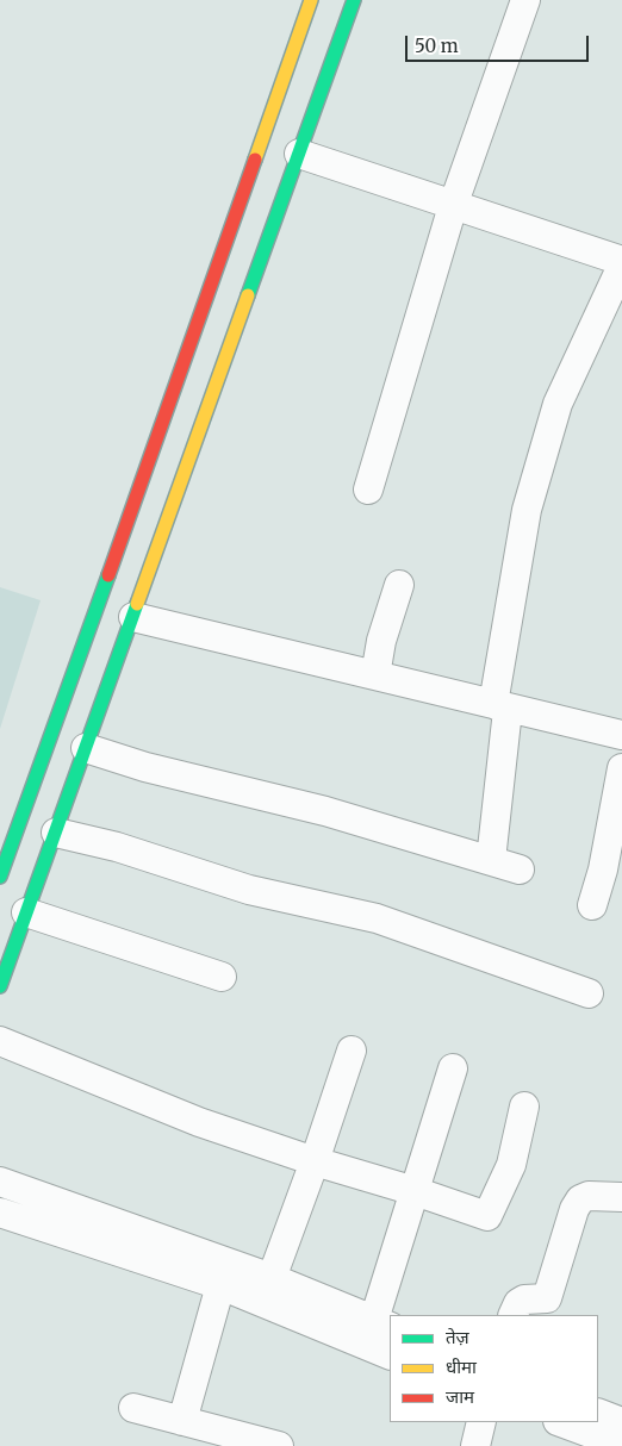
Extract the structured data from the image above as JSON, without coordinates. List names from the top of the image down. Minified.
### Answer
{"legend":["तेज़","धीमा","जाम"],"scale_bar":"50 m"}
